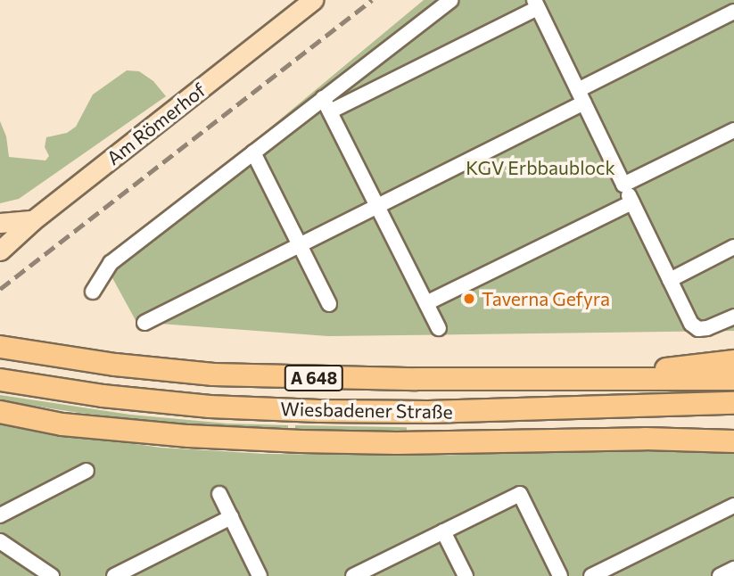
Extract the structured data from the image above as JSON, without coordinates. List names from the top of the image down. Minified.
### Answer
{"streets":{"highway":["A 648","Wiesbadener Straße"],"main road":["Am Römerhof"]},"crossings":[["A 648","Wiesbadener Straße"]],"parks":["KGV Erbbaublock"],"places":["Taverna Gefyra"]}
